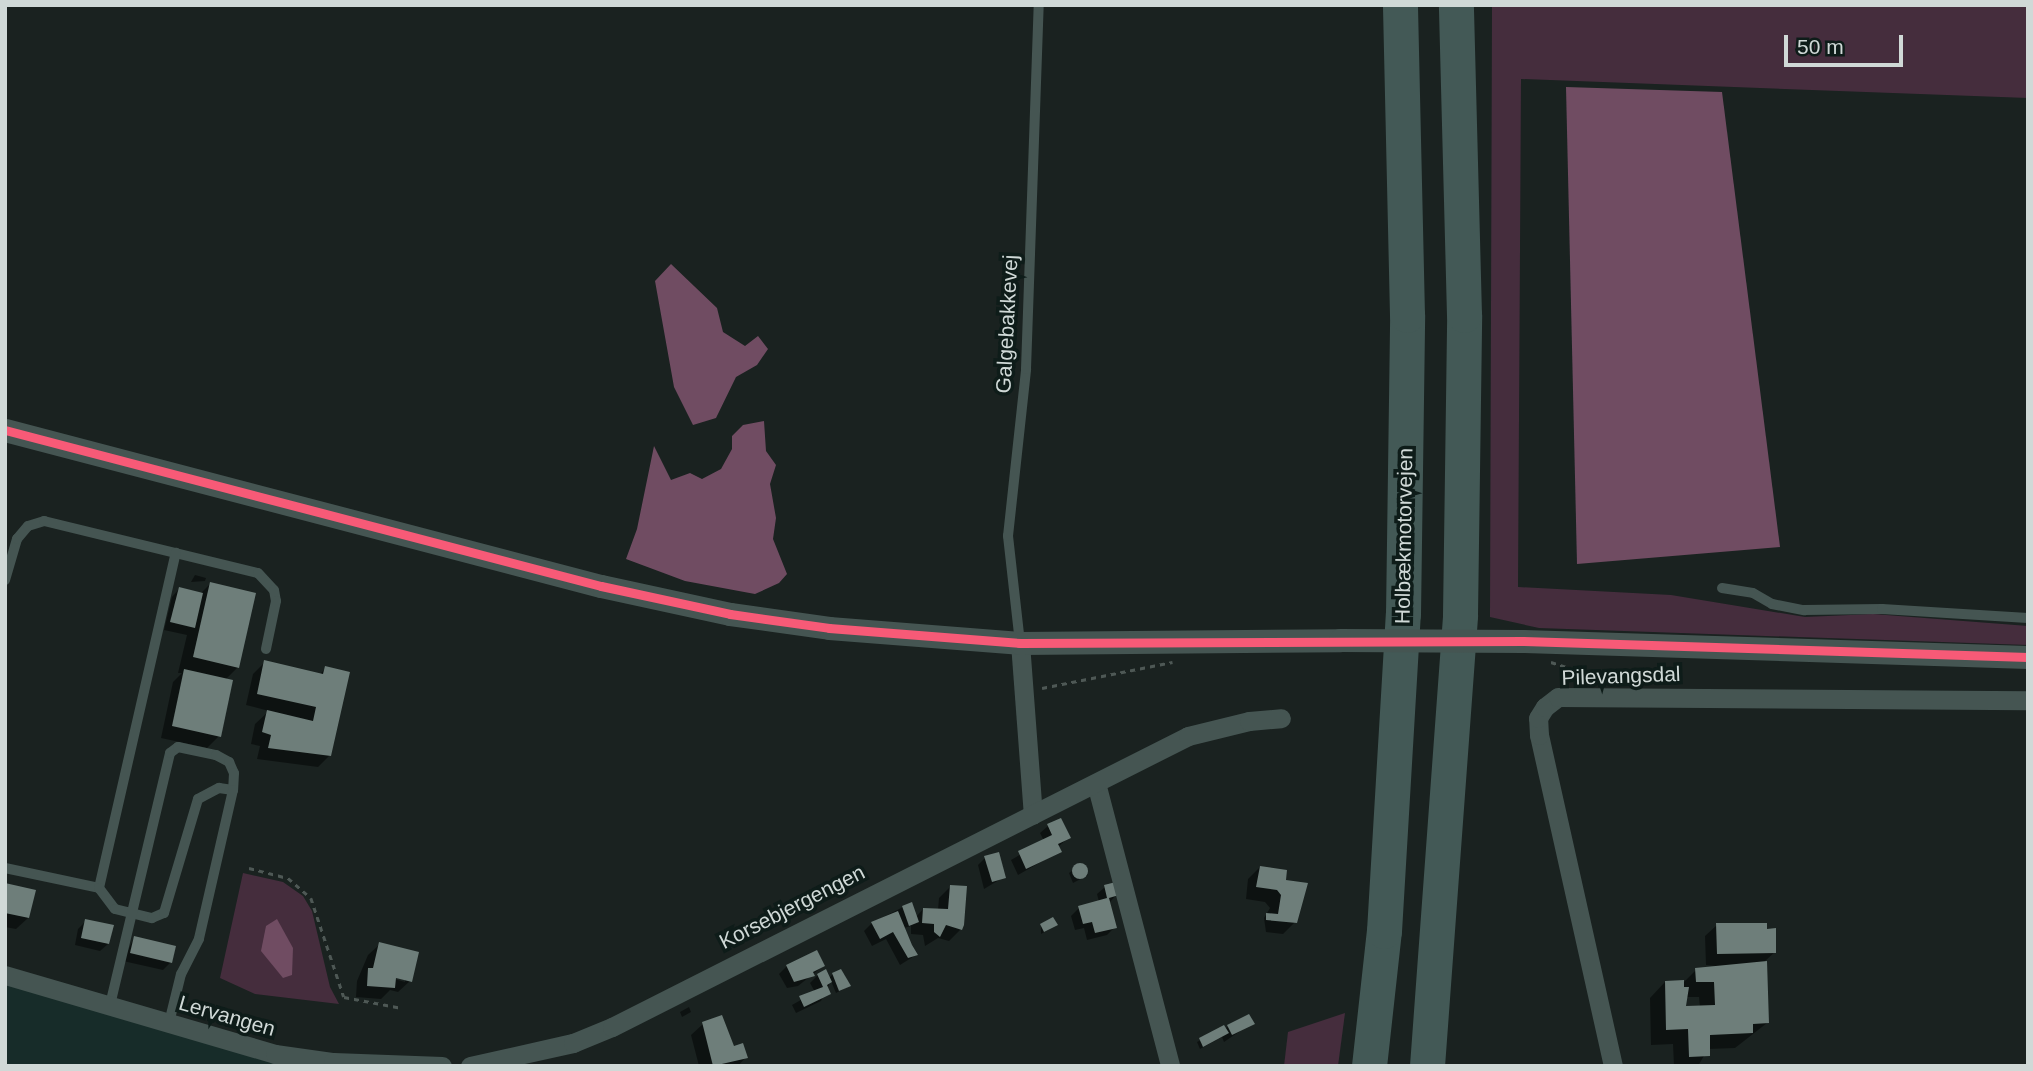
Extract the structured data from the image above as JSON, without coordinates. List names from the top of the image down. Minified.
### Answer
{"streets":{"highway":["Holbækmotorvejen"],"street":["Pilevangsdal","Korsebjergengen","Lervangen"],"lane":["Galgebakkevej"]},"scale_bar":"50 m"}
